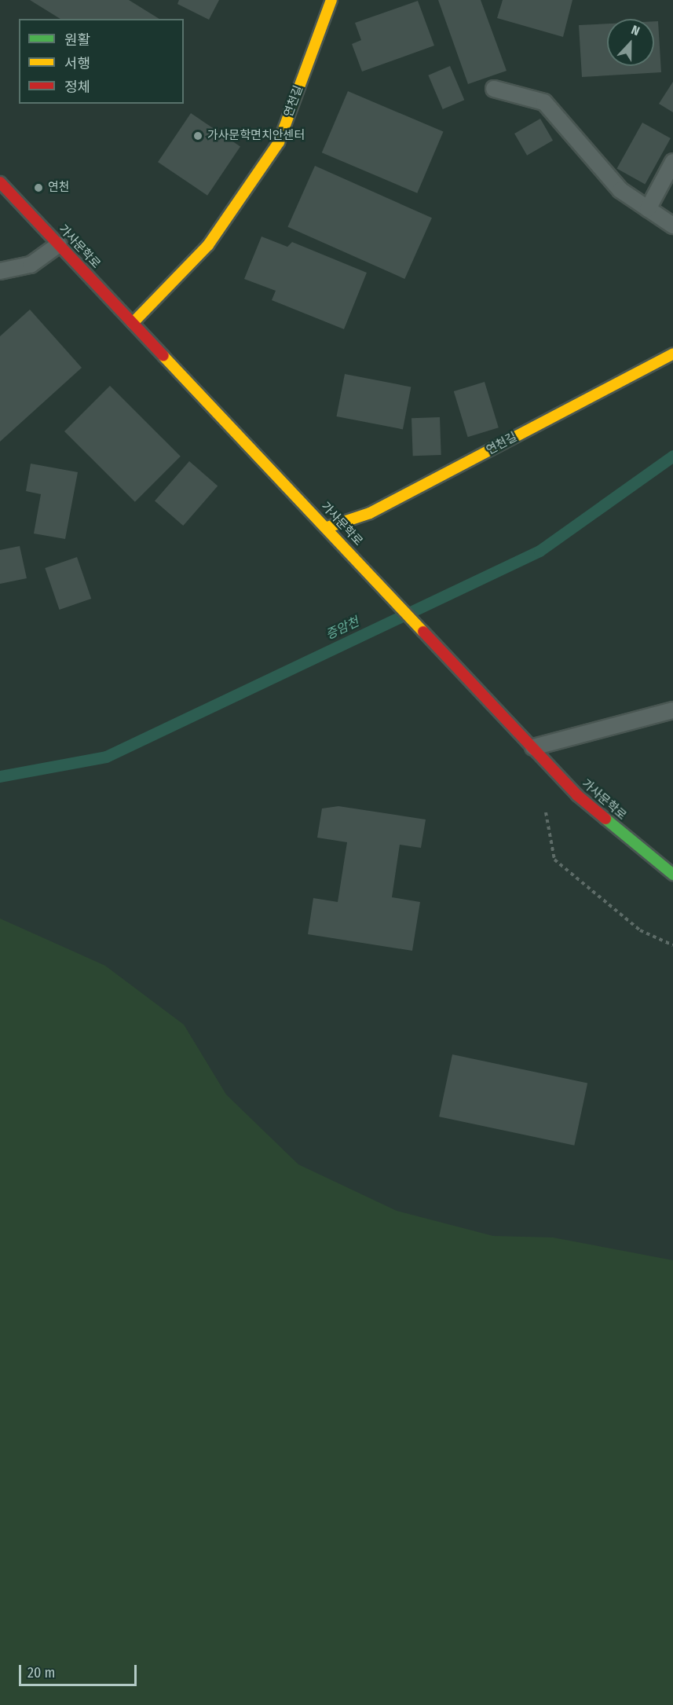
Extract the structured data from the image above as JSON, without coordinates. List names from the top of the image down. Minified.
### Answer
{"streets":{"main road":["연천길","가사문학로"]},"crossings":[["연천길","가사문학로"]],"water":["증암천"],"places":["가사문학면치안센터","연천"],"legend":["원활","서행","정체"],"scale_bar":"20 m","north":"top"}
